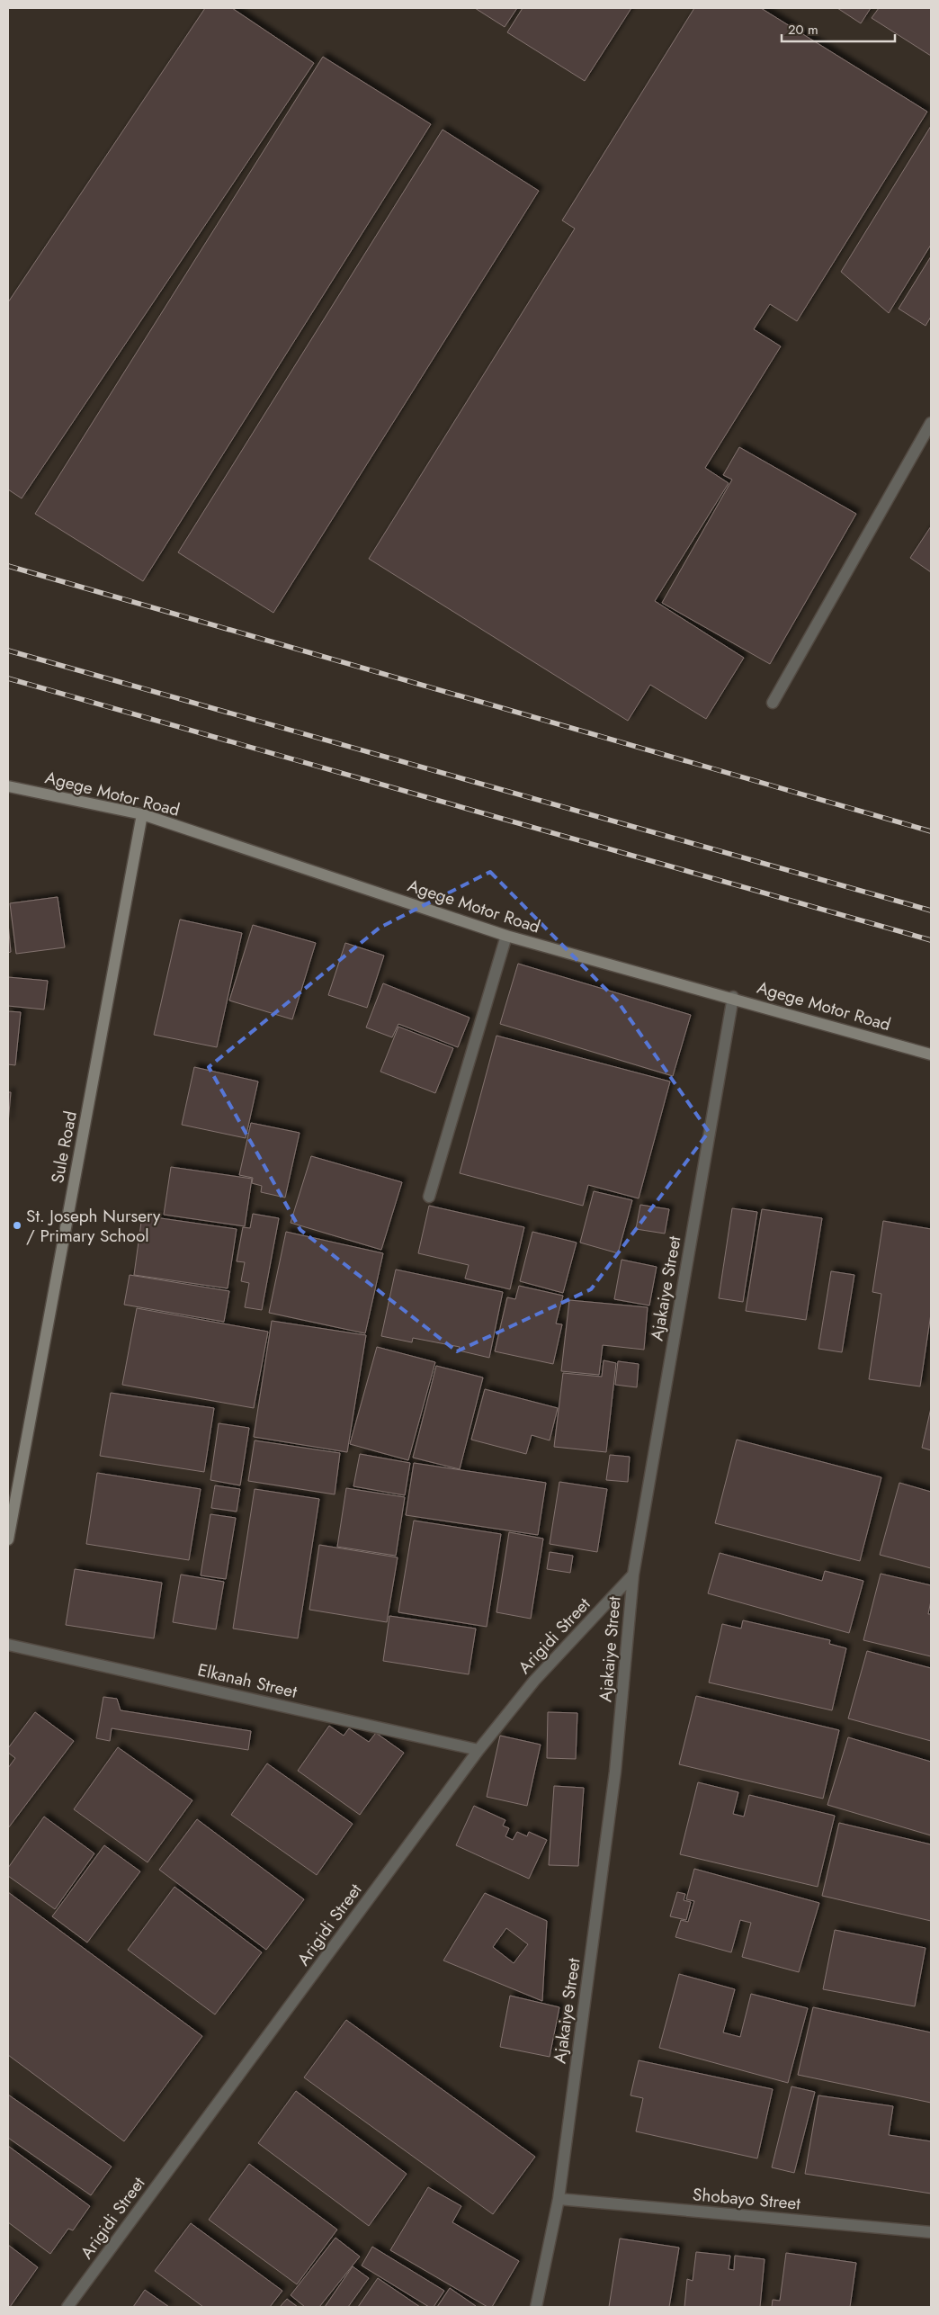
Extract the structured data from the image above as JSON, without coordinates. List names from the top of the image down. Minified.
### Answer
{"streets":{"main road":["Agege Motor Road","Sule Road"],"street":["Ajakaiye Street","Arigidi Street","Elkanah Street","Shobayo Street"]},"crossings":[["Agege Motor Road","Sule Road"],["Agege Motor Road","Ajakaiye Street"],["Ajakaiye Street","Arigidi Street"],["Ajakaiye Street","Shobayo Street"],["Arigidi Street","Elkanah Street"]],"places":["St. Joseph Nursery / Primary School"],"scale_bar":"20 m"}
